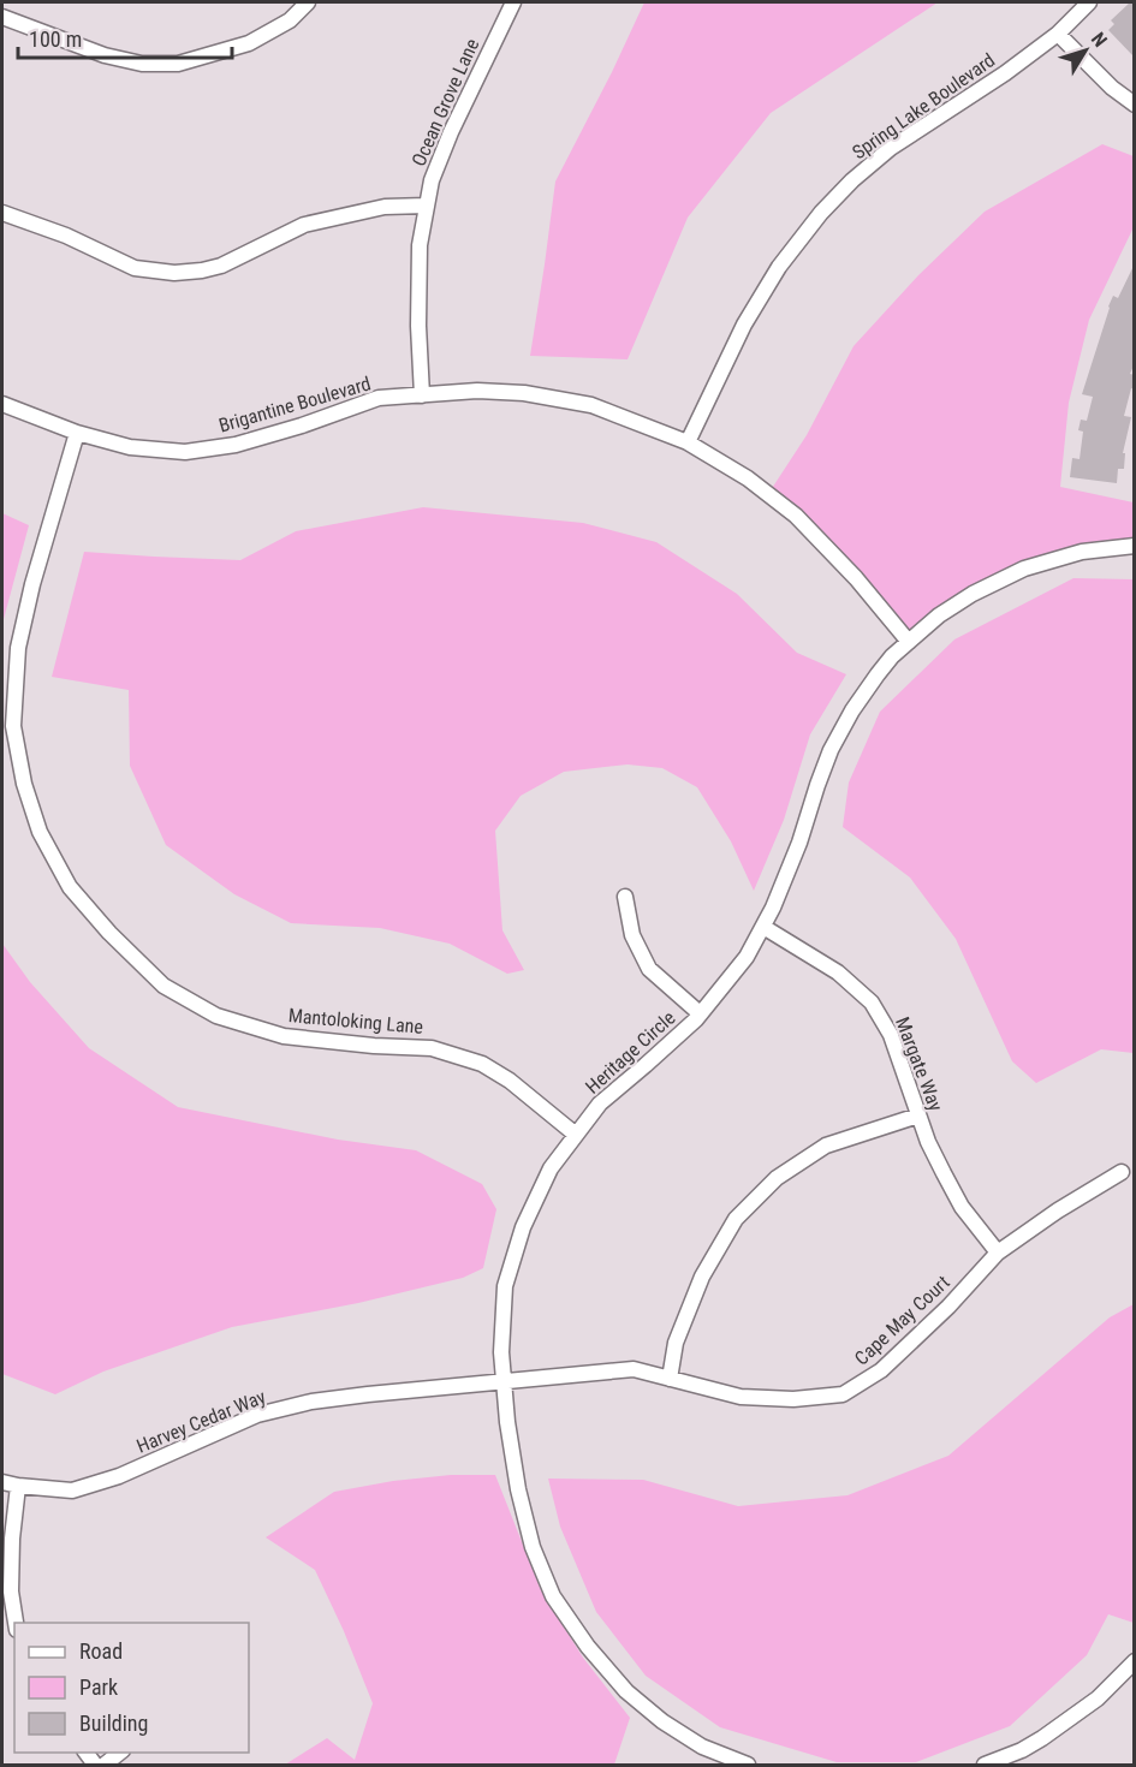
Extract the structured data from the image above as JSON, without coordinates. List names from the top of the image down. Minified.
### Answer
{"streets":{"street":["Ocean Grove Lane","Spring Lake Boulevard","Brigantine Boulevard","Mantoloking Lane","Heritage Circle","Margate Way","Cape May Court","Harvey Cedar Way"]},"crossings":[["Ocean Grove Lane","Brigantine Boulevard"],["Spring Lake Boulevard","Brigantine Boulevard"],["Brigantine Boulevard","Mantoloking Lane"],["Brigantine Boulevard","Heritage Circle"],["Mantoloking Lane","Heritage Circle"],["Heritage Circle","Margate Way"],["Heritage Circle","Cape May Court"],["Heritage Circle","Harvey Cedar Way"],["Margate Way","Cape May Court"],["Cape May Court","Harvey Cedar Way"]],"legend":["Road","Park","Building"],"scale_bar":"100 m","north":"top right"}
